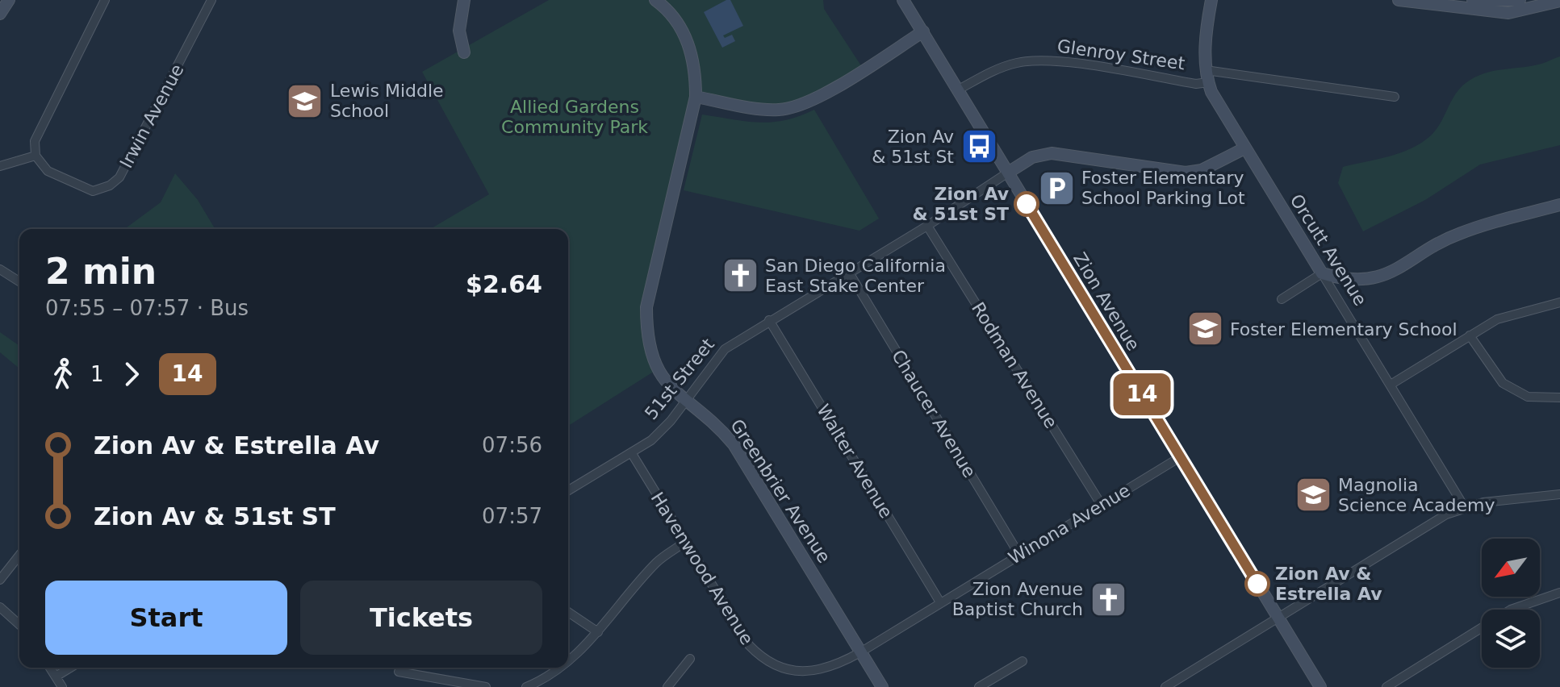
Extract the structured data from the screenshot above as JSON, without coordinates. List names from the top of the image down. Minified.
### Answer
{"streets":{"street":["Glenroy Street","Irwin Avenue","Orcutt Avenue","Zion Avenue","Rodman Avenue","51st Street","Chaucer Avenue","Walter Avenue","Greenbrier Avenue","Winona Avenue","Havenwood Avenue"]},"crossings":[["Glenroy Street","Orcutt Avenue"],["Glenroy Street","Zion Avenue"],["Orcutt Avenue","51st Street"],["Zion Avenue","51st Street"],["Zion Avenue","Winona Avenue"],["Rodman Avenue","51st Street"],["Rodman Avenue","Winona Avenue"],["51st Street","Chaucer Avenue"],["51st Street","Walter Avenue"],["51st Street","Greenbrier Avenue"],["51st Street","Havenwood Avenue"],["Chaucer Avenue","Winona Avenue"],["Walter Avenue","Winona Avenue"],["Greenbrier Avenue","Winona Avenue"],["Greenbrier Avenue","Havenwood Avenue"],["Winona Avenue","Havenwood Avenue"]],"parks":["Allied Gardens Community Park"],"places":{"school or university":["Lewis Middle School","Foster Elementary School","Magnolia Science Academy"],"bus stop":["Zion Av & 51st St"],"parking":["Foster Elementary School Parking Lot"],"other":["Zion Av & 51st ST","Zion Av & Estrella Av"],"church":["San Diego California East Stake Center","Zion Avenue Baptist Church"]},"lines":["bus line 14"],"north":"bottom left","page":{"on_map":"14","heading":["2 min","07:55 – 07:57 · Bus","$2.64"],"legs":["1","14"],"list":[{"name":"Zion Av & Estrella Av","value":"07:56"},{"name":"Zion Av & 51st ST","value":"07:57"}],"buttons":["Start","Tickets"]}}
